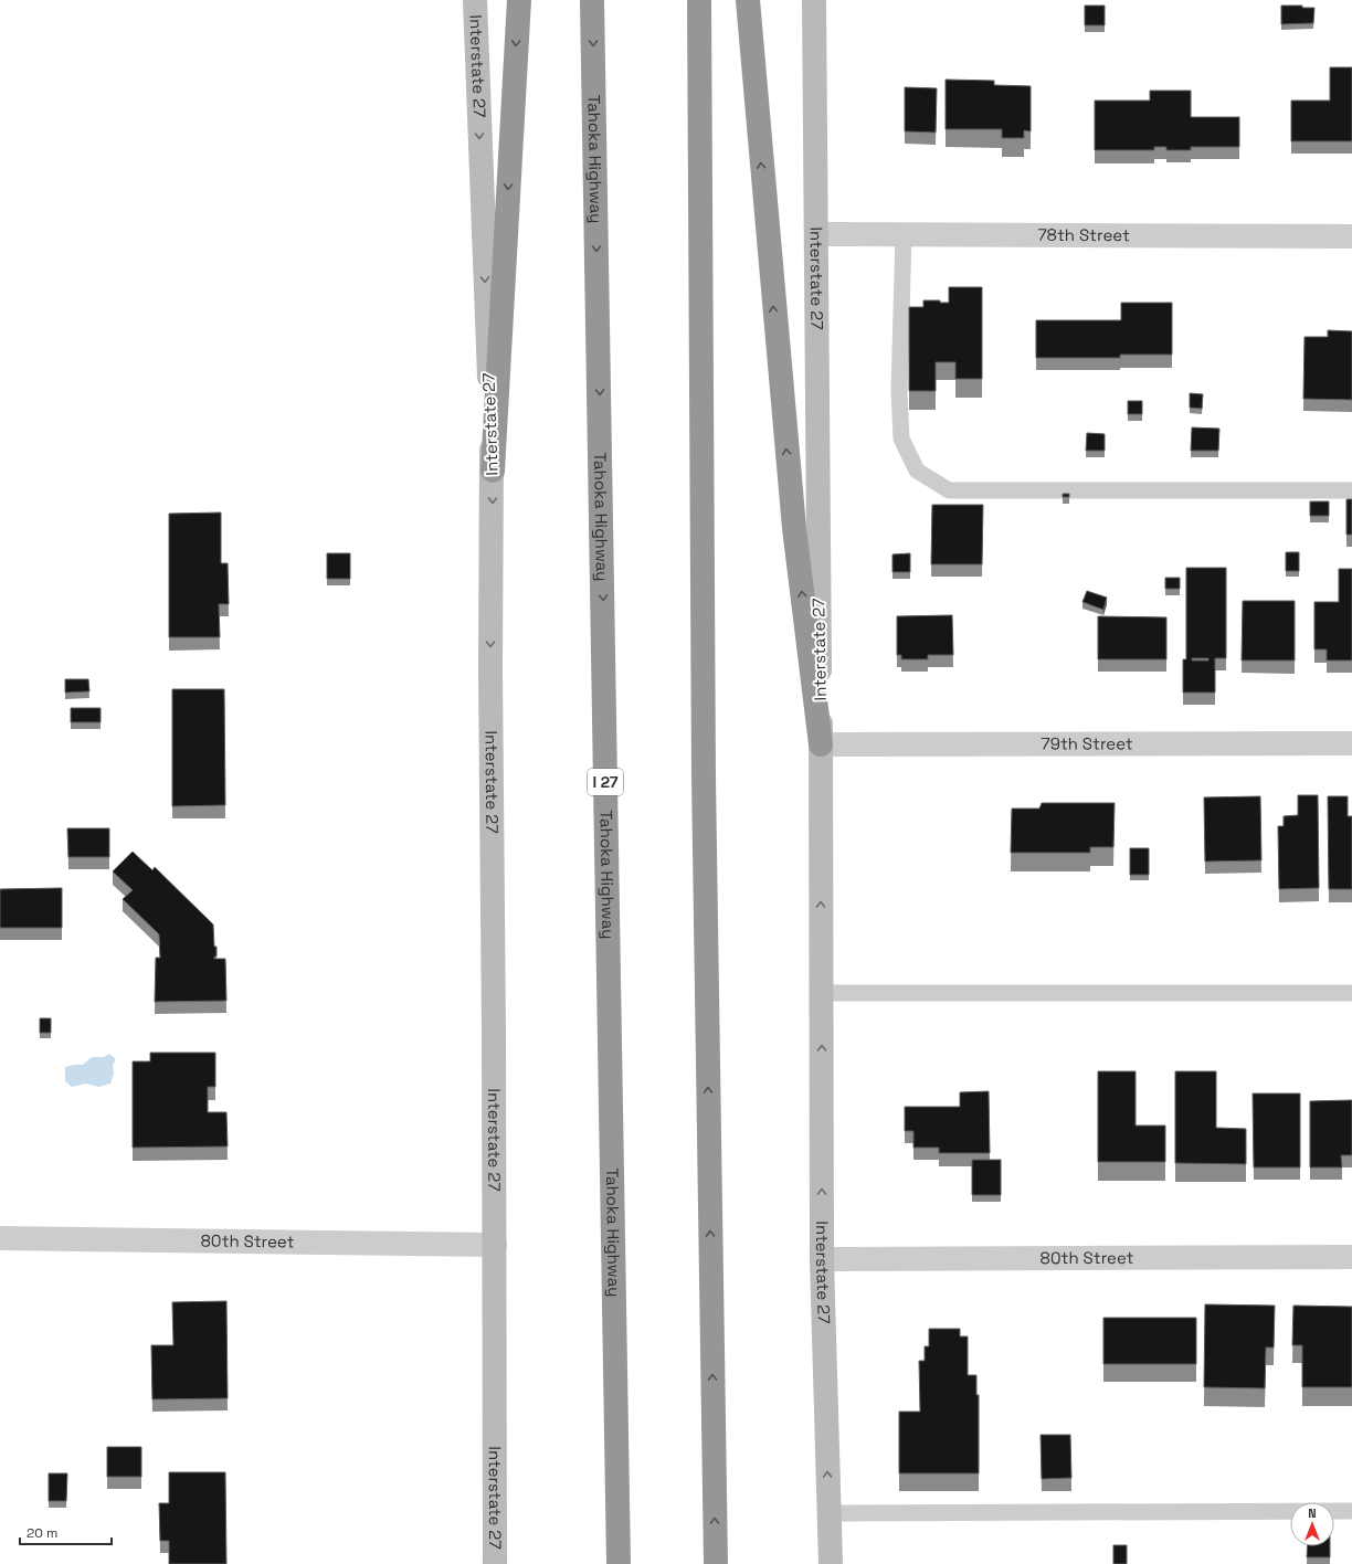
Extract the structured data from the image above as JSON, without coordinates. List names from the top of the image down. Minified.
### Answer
{"streets":{"highway":["Tahoka Highway","I 27"],"main road":["Interstate 27"],"street":["78th Street","79th Street","80th Street"]},"crossings":[["Interstate 27","78th Street"],["Interstate 27","79th Street"],["Interstate 27","80th Street"]],"scale_bar":"20 m","north":"top"}
